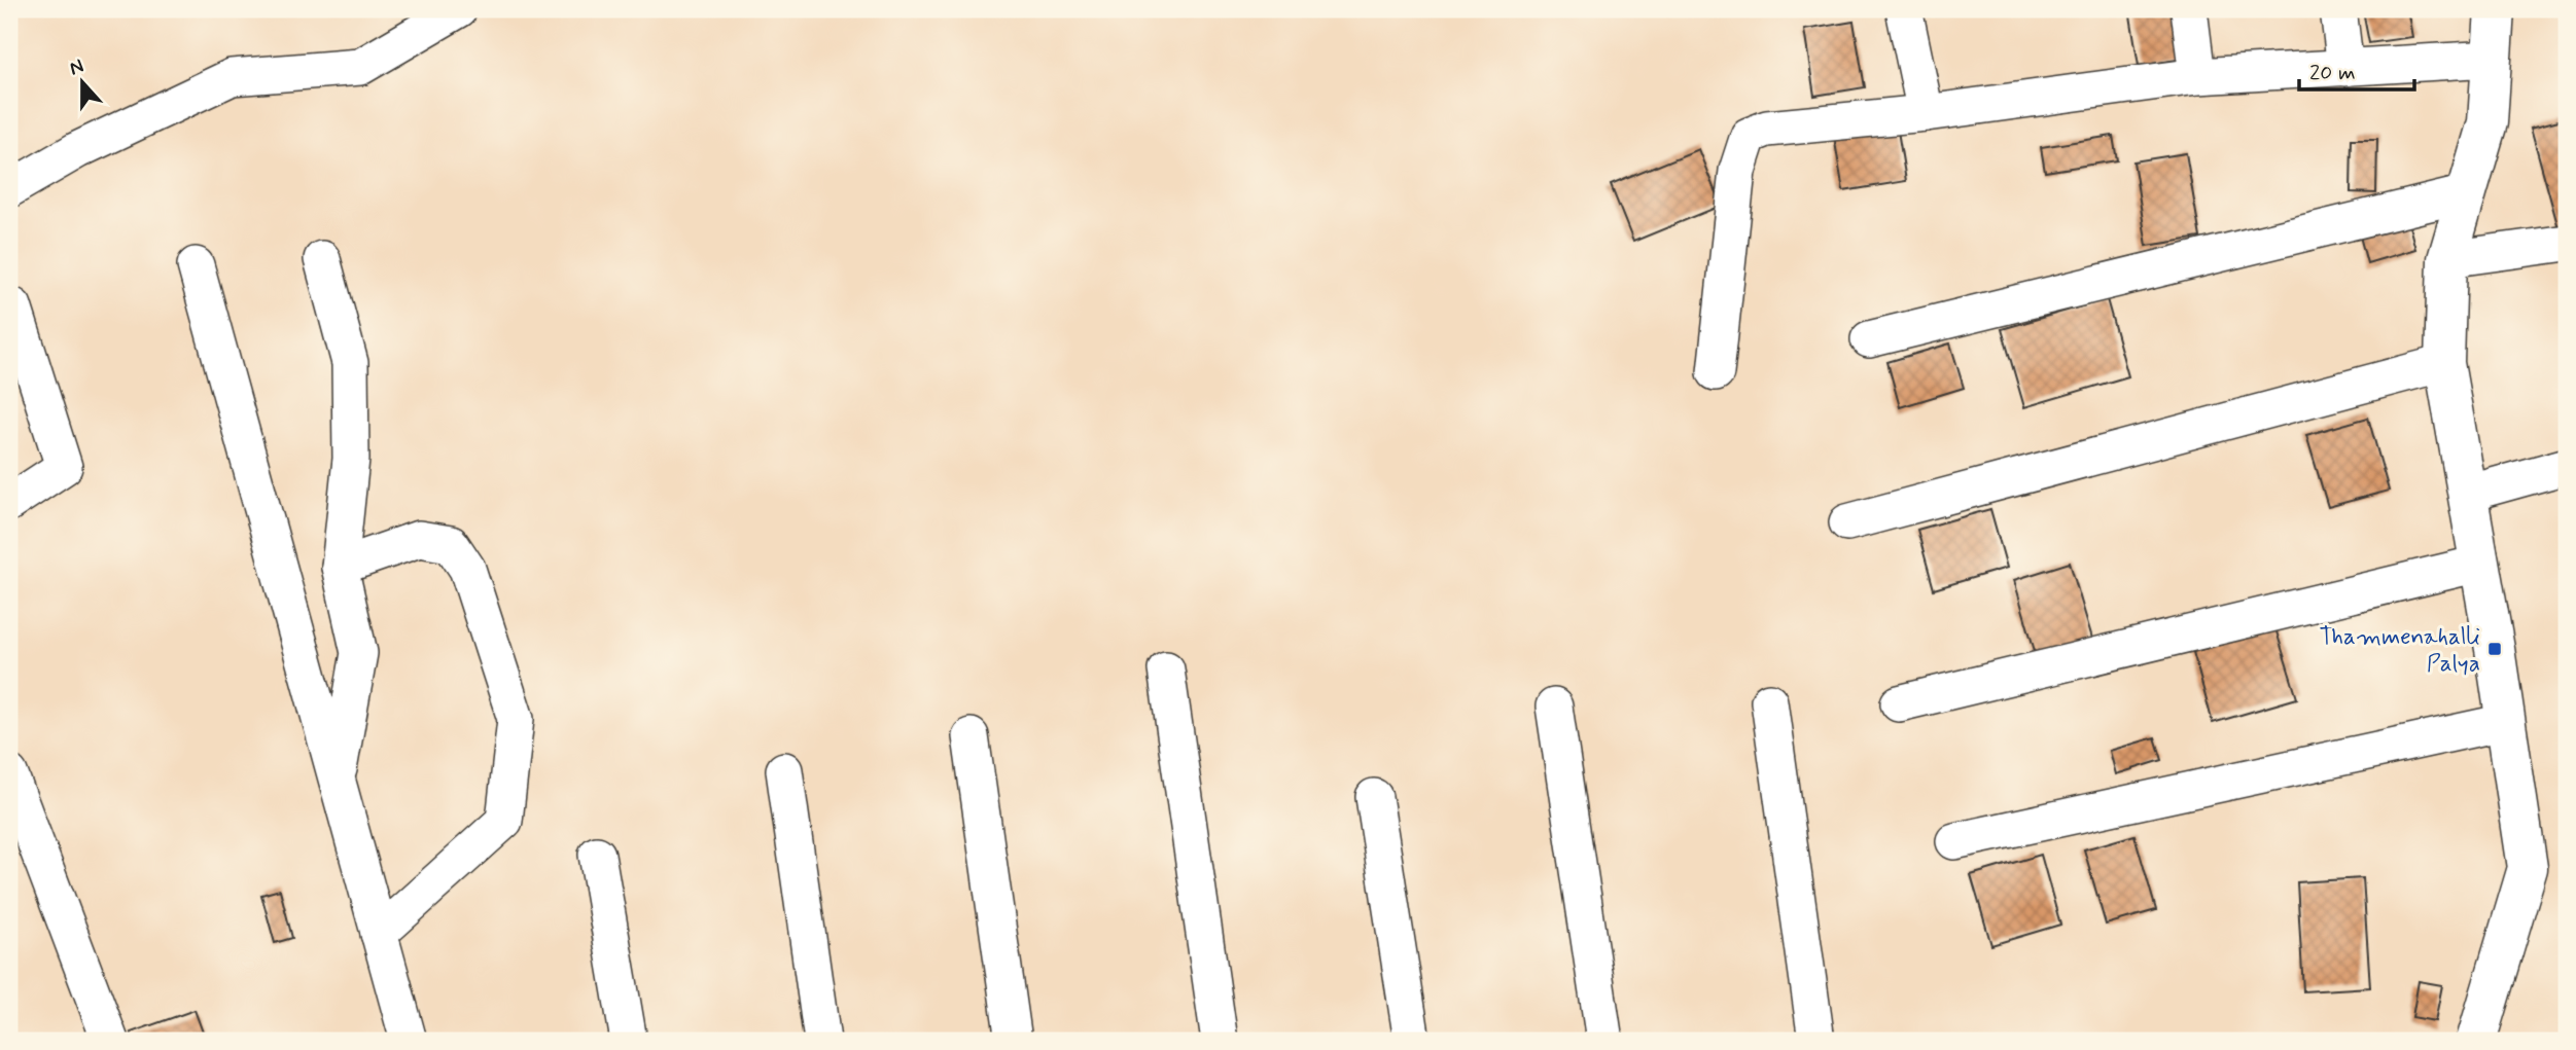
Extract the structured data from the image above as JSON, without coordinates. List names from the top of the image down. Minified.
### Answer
{"places":{"transit":["Thammenahalli Palya"]},"scale_bar":"20 m","north":"top"}
